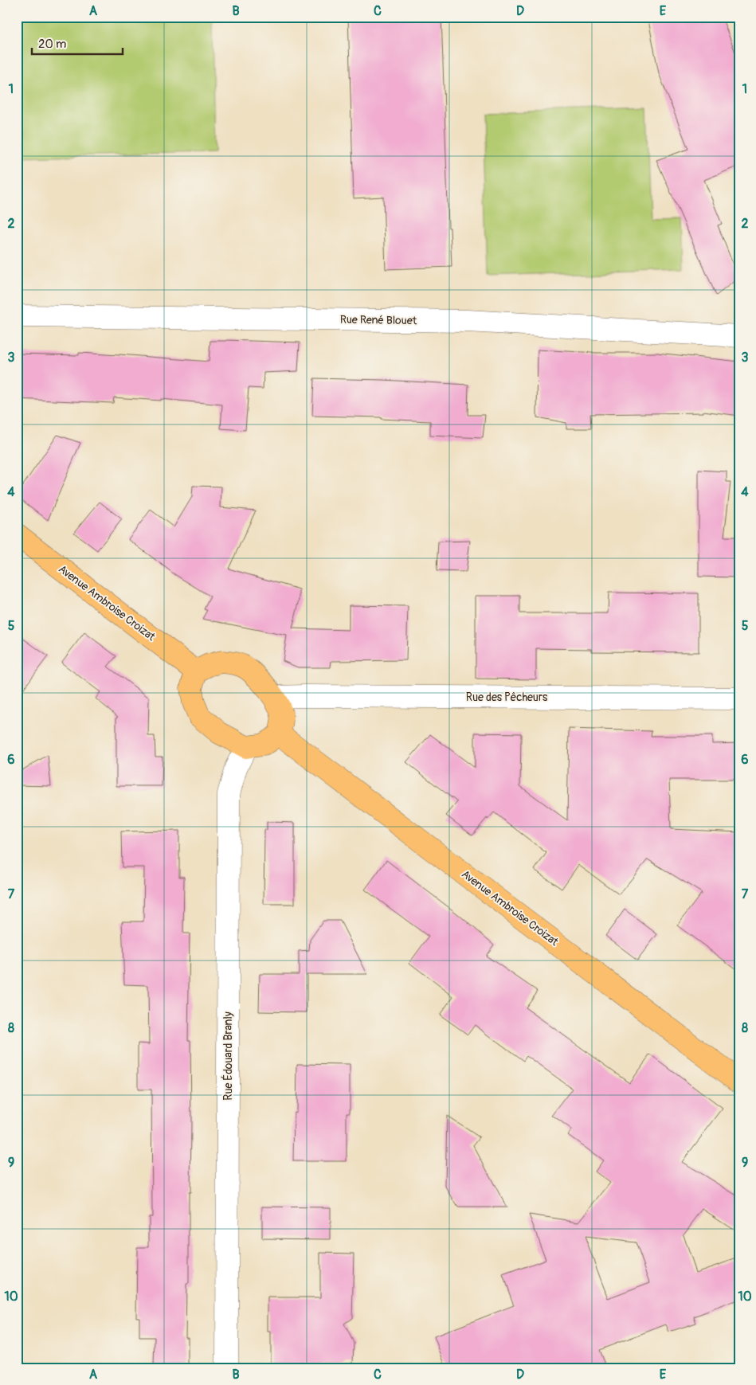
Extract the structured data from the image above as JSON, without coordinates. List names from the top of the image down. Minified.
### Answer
{"streets":{"main road":["Avenue Ambroise Croizat"],"street":["Rue René Blouet","Rue des Pêcheurs","Rue Édouard Branly"]},"crossings":[["Avenue Ambroise Croizat","Rue des Pêcheurs"],["Avenue Ambroise Croizat","Rue Édouard Branly"],["Rue des Pêcheurs","Rue Édouard Branly"]],"scale_bar":"20 m","grid":{"columns":["A","B","C","D","E"],"rows":["1","2","3","4","5","6","7","8","9","10"]}}
